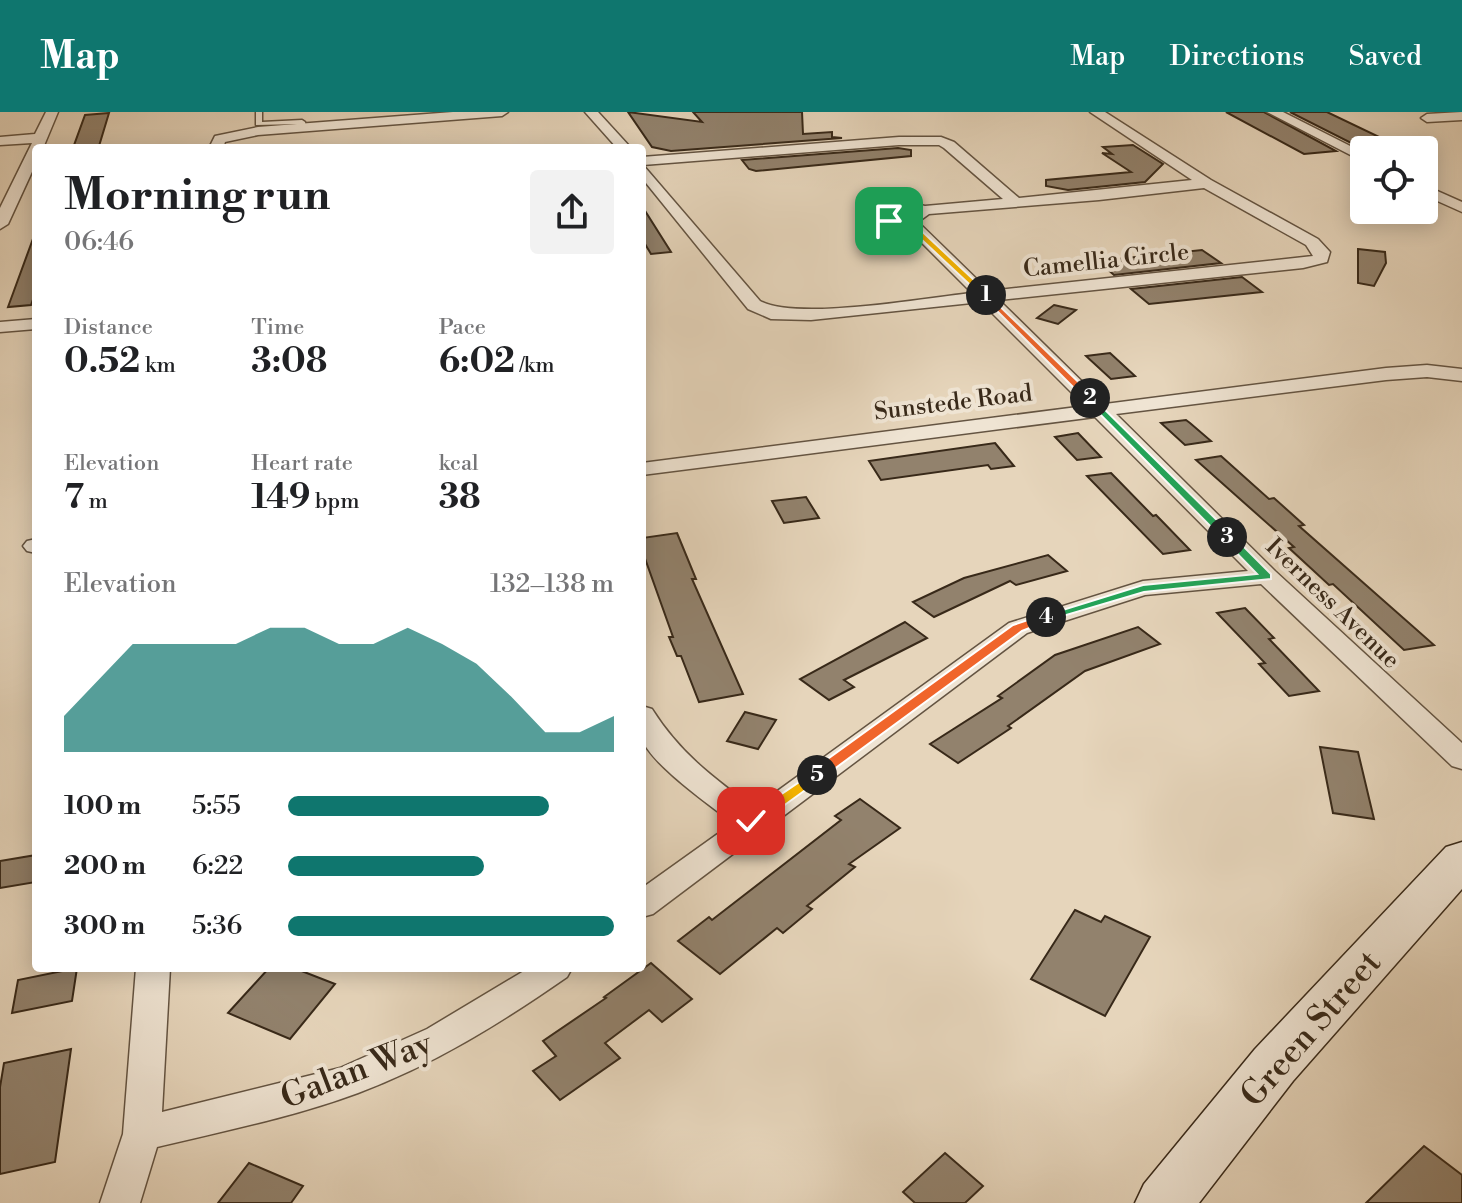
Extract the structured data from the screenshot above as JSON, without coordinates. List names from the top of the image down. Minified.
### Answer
{"streets":{"street":["Camellia Circle","Sunstede Road","Iverness Avenue","Green Street","Galan Way"]},"crossings":[["Camellia Circle","Iverness Avenue"],["Sunstede Road","Iverness Avenue"]],"page":{"header":"Map","nav":["Map","Directions","Saved"],"heading":["Morning run","06:46"],"pins":["1","2","3","4","5"],"stats":[["Distance","0.52 km"],["Time","3:08"],["Pace","6:02 /km"],["Elevation","7 m"],["Heart rate","149 bpm"],["kcal","38"]],"chart":["Elevation","132–138 m"],"list":[{"name":"100 m","note":"5:55"},{"name":"200 m","note":"6:22"},{"name":"300 m","note":"5:36"}]}}
